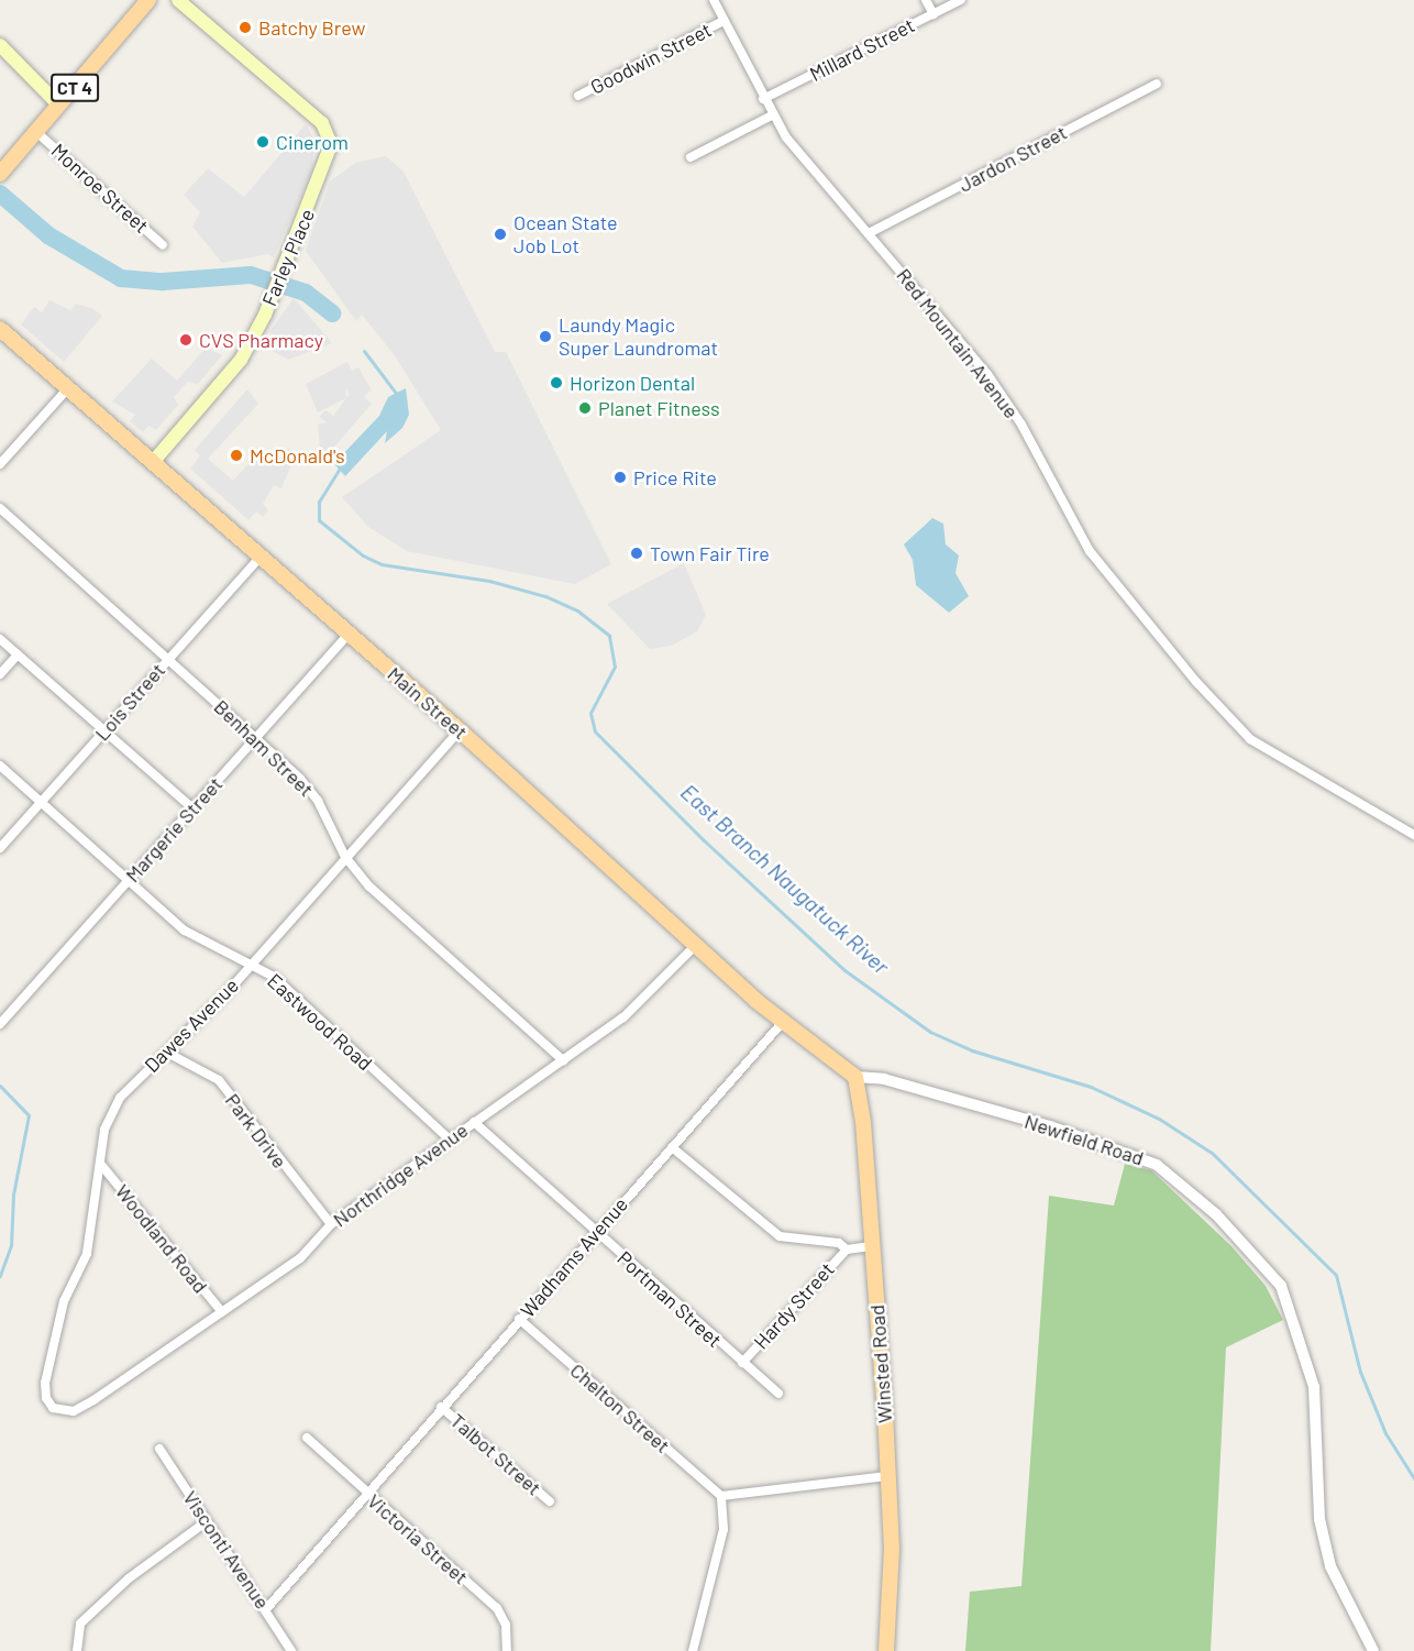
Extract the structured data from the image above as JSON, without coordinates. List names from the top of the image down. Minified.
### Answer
{"streets":{"main road":["CT 4","Farley Place","Main Street","Winsted Road"],"street":["Millard Street","Goodwin Street","Jardon Street","Monroe Street","Red Mountain Avenue","Lois Street","Benham Street","Margerie Street","Eastwood Road","Dawes Avenue","Park Drive","Newfield Road","Northridge Avenue","Woodland Road","Wadhams Avenue","Portman Street","Hardy Street","Chelton Street","Talbot Street","Victoria Street","Visconti Avenue"]},"crossings":[["Millard Street","Red Mountain Avenue"],["Goodwin Street","Red Mountain Avenue"],["CT 4","Monroe Street"],["Jardon Street","Red Mountain Avenue"],["Farley Place","Main Street"],["Lois Street","Main Street"],["Lois Street","Benham Street"],["Lois Street","Eastwood Road"],["Main Street","Margerie Street"],["Main Street","Dawes Avenue"],["Main Street","Newfield Road"],["Main Street","Northridge Avenue"],["Main Street","Wadhams Avenue"],["Main Street","Winsted Road"],["Benham Street","Margerie Street"],["Benham Street","Dawes Avenue"],["Benham Street","Northridge Avenue"],["Margerie Street","Eastwood Road"],["Eastwood Road","Dawes Avenue"],["Eastwood Road","Northridge Avenue"],["Dawes Avenue","Park Drive"],["Dawes Avenue","Northridge Avenue"],["Dawes Avenue","Woodland Road"],["Park Drive","Northridge Avenue"],["Newfield Road","Winsted Road"],["Northridge Avenue","Woodland Road"],["Northridge Avenue","Portman Street"],["Wadhams Avenue","Portman Street"],["Wadhams Avenue","Chelton Street"],["Wadhams Avenue","Talbot Street"],["Wadhams Avenue","Victoria Street"],["Wadhams Avenue","Visconti Avenue"],["Portman Street","Hardy Street"]],"water":["East Branch Naugatuck River"],"places":["Batchy Brew","Cinerom","Ocean State Job Lot","Laundy Magic Super Laundromat","CVS Pharmacy","Horizon Dental","Planet Fitness","McDonald's","Price Rite","Town Fair Tire"]}
